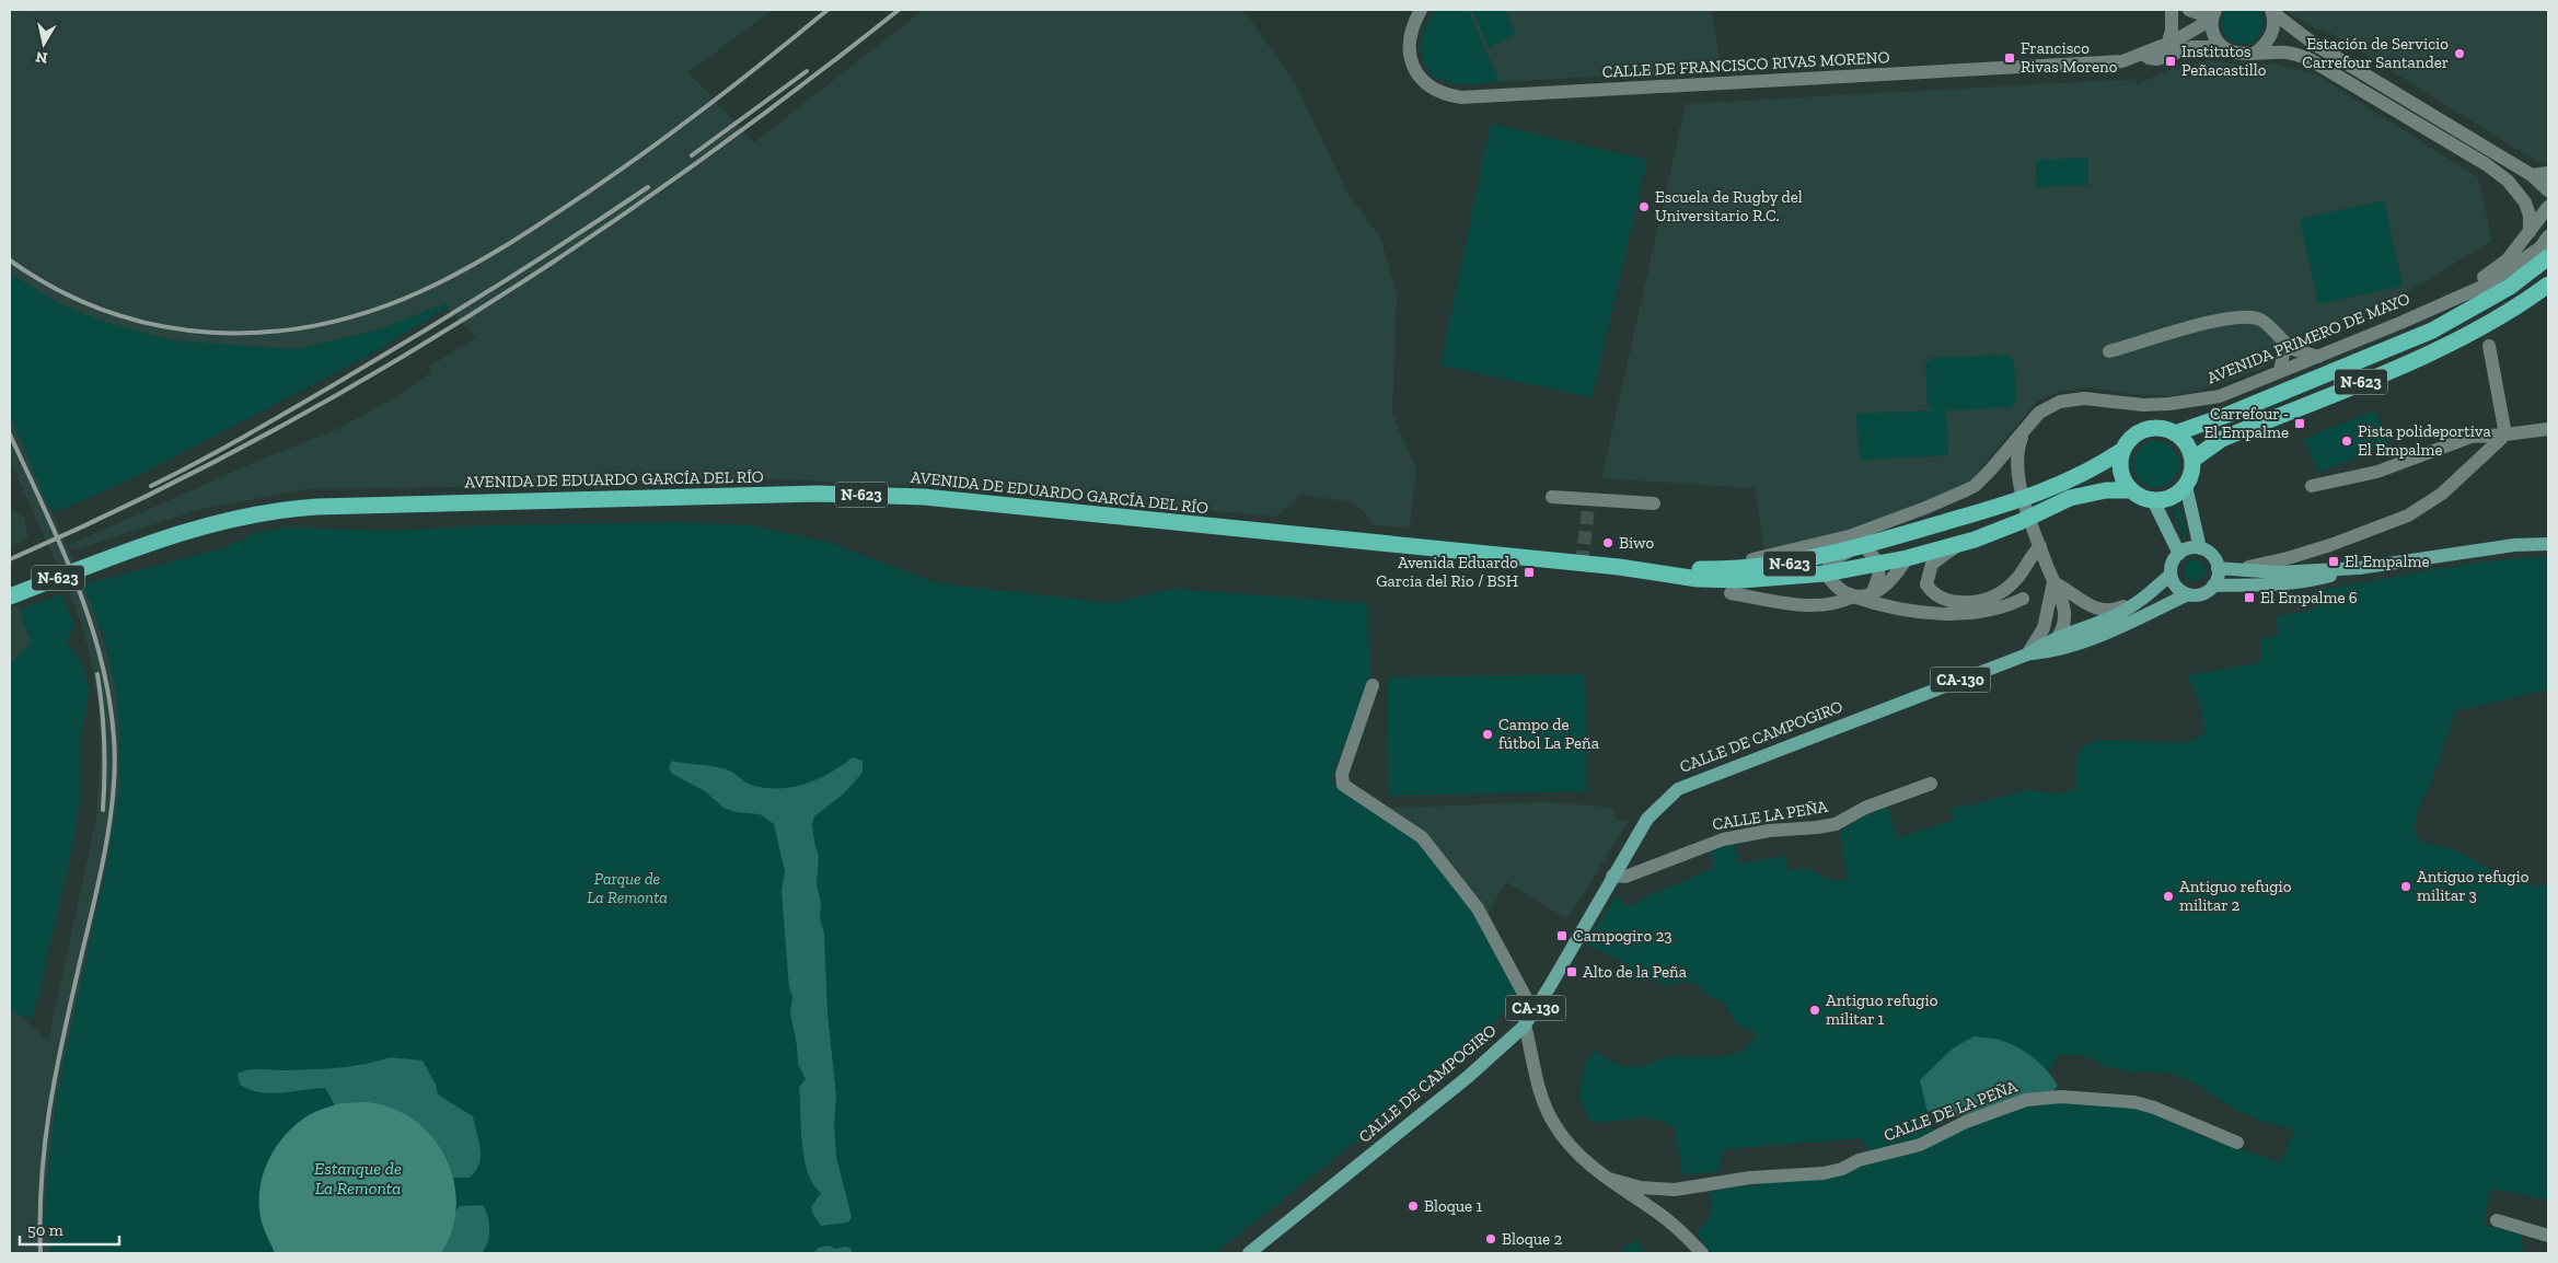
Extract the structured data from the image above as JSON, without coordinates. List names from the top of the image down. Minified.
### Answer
{"streets":{"highway":["N-623","AVENIDA DE EDUARDO GARCÍA DEL RÍO"],"main road":["CA-130","CALLE DE CAMPOGIRO"],"street":["CALLE DE FRANCISCO RIVAS MORENO","AVENIDA PRIMERO DE MAYO","CALLE LA PEÑA","CALLE DE LA PEÑA"]},"crossings":[["AVENIDA PRIMERO DE MAYO","AVENIDA DE EDUARDO GARCÍA DEL RÍO"],["AVENIDA PRIMERO DE MAYO","CALLE DE CAMPOGIRO"],["N-623","AVENIDA DE EDUARDO GARCÍA DEL RÍO"],["CA-130","CALLE DE CAMPOGIRO"],["CALLE DE CAMPOGIRO","CALLE LA PEÑA"]],"water":["Estanque de La Remonta"],"parks":["Parque de La Remonta"],"places":{"other":["Estación de Servicio Carrefour Santander","Escuela de Rugby del Universitario R.C.","Pista polideportiva El Empalme","Biwo","Campo de fútbol La Peña","Antiguo refugio militar 3","Antiguo refugio militar 2","Antiguo refugio militar 1","Bloque 1","Bloque 2"],"transit":["Francisco Rivas Moreno","Institutos Peñacastillo","Carrefour - El Empalme","El Empalme","Avenida Eduardo Garcia del Rio / BSH","El Empalme 6","Campogiro 23","Alto de la Peña"]},"scale_bar":"50 m","north":"bottom"}
